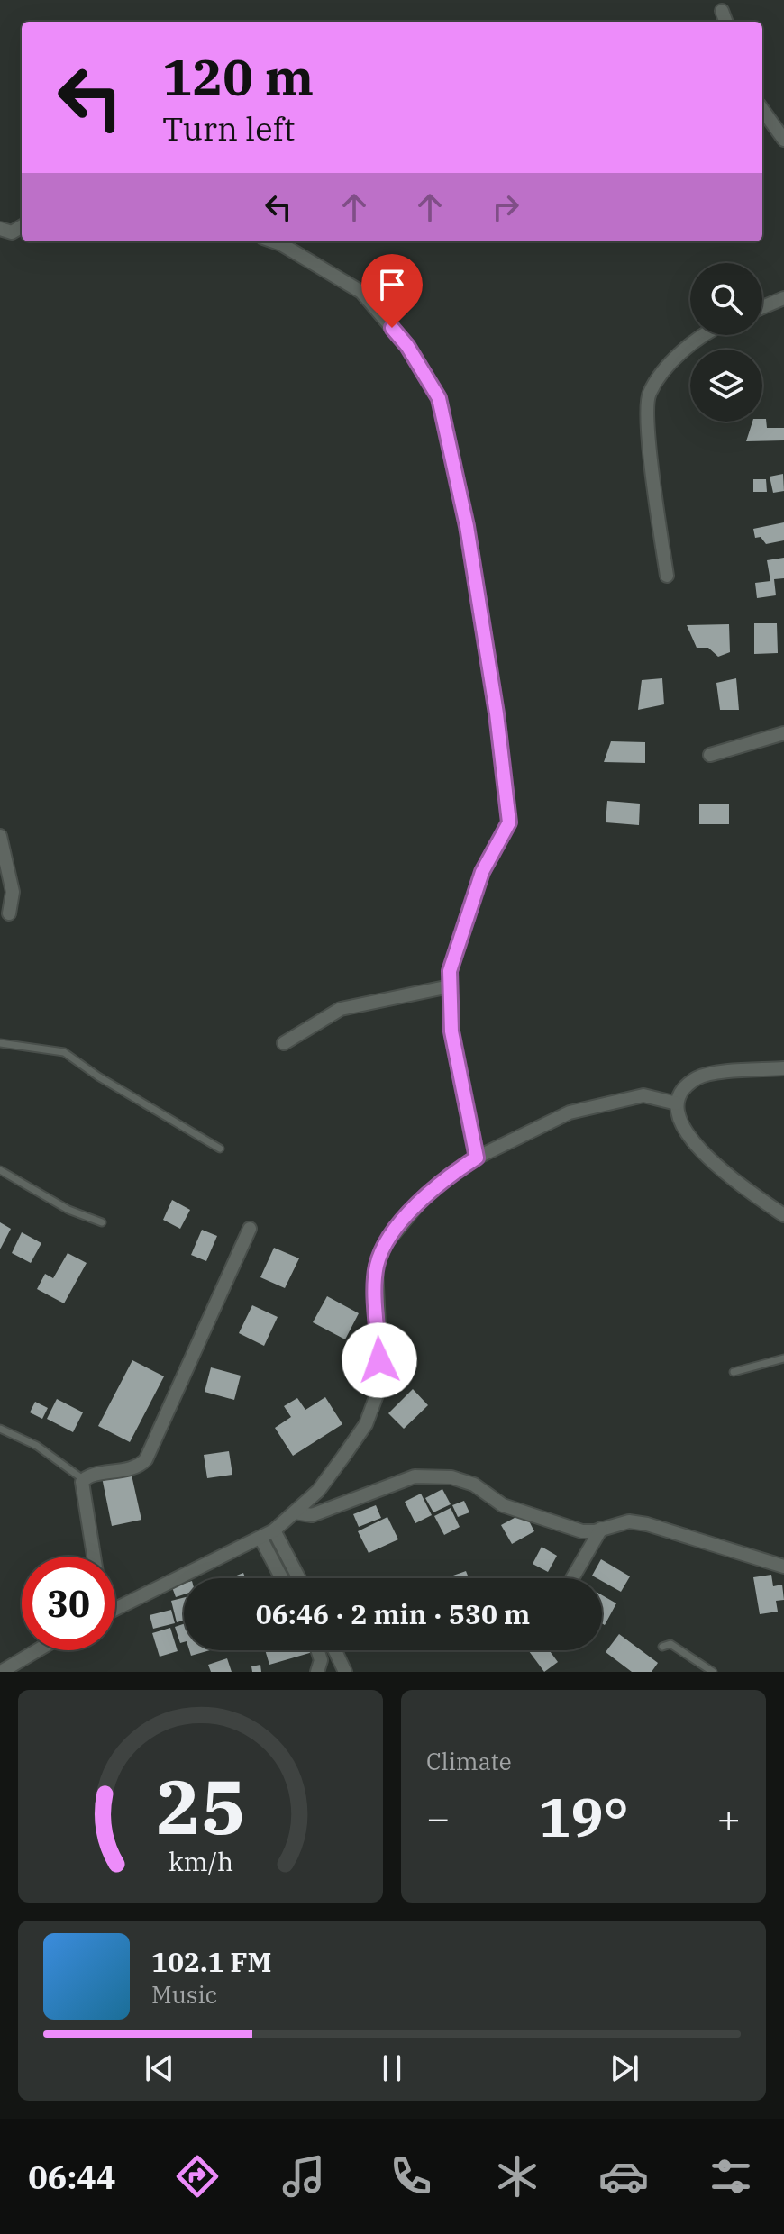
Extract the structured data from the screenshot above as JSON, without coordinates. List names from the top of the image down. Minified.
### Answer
{"page":{"turn":["120 m","Turn left"],"limit":"30","trip":"06:46 · 2 min · 530 m","tile":"Climate","heat":["−","19°","+"],"song":["102.1 FM","Music"],"tabs":"06:44","gauge":["25","km/h"]}}
